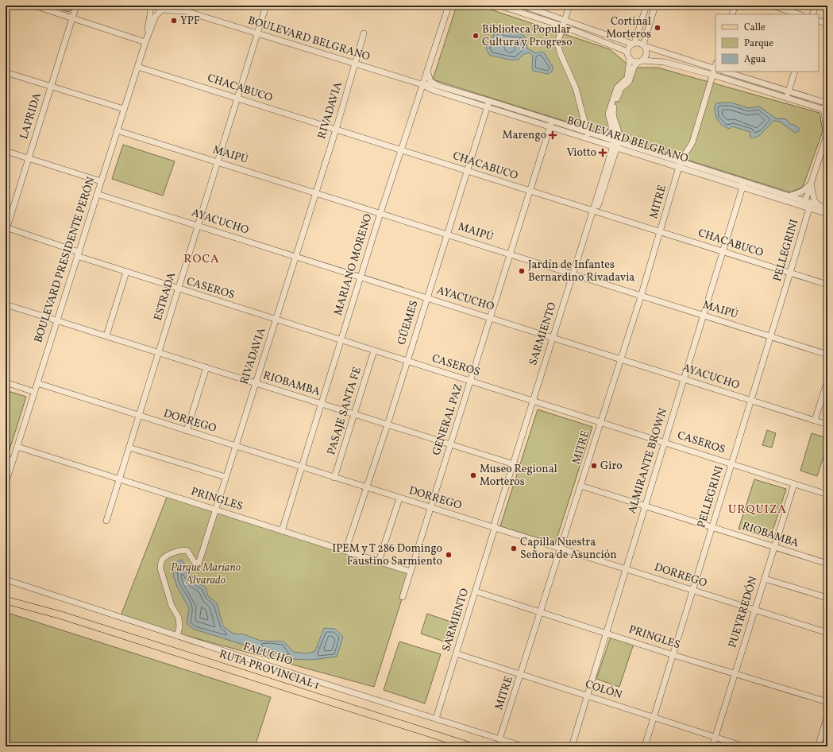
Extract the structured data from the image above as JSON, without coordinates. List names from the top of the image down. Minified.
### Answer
{"streets":{"main road":["RUTA PROVINCIAL 1"],"street":["BOULEVARD BELGRANO","CHACABUCO","RIVADAVIA","LAPRIDA","MAIPÚ","MITRE","AYACUCHO","PELLEGRINI","BOULEVARD PRESIDENTE PERÓN","MARIANO MORENO","CASEROS","ESTRADA","GÜEMES","SARMIENTO","RIOBAMBA","PASAJE SANTA FE","GENERAL PAZ","DORREGO","ALMIRANTE BROWN","PRINGLES","PUEYRREDÓN","FALUCHO","COLÓN"]},"crossings":[["BOULEVARD BELGRANO","RIVADAVIA"],["BOULEVARD BELGRANO","MITRE"],["BOULEVARD BELGRANO","PELLEGRINI"],["BOULEVARD BELGRANO","BOULEVARD PRESIDENTE PERÓN"],["BOULEVARD BELGRANO","MARIANO MORENO"],["BOULEVARD BELGRANO","ESTRADA"],["BOULEVARD BELGRANO","GÜEMES"],["BOULEVARD BELGRANO","SARMIENTO"],["BOULEVARD BELGRANO","GENERAL PAZ"],["BOULEVARD BELGRANO","ALMIRANTE BROWN"],["CHACABUCO","RIVADAVIA"],["CHACABUCO","MITRE"],["CHACABUCO","PELLEGRINI"],["CHACABUCO","BOULEVARD PRESIDENTE PERÓN"],["CHACABUCO","MARIANO MORENO"],["CHACABUCO","ESTRADA"],["CHACABUCO","GÜEMES"],["CHACABUCO","SARMIENTO"],["CHACABUCO","GENERAL PAZ"],["CHACABUCO","ALMIRANTE BROWN"],["RIVADAVIA","MAIPÚ"],["RIVADAVIA","AYACUCHO"],["RIVADAVIA","CASEROS"],["RIVADAVIA","RIOBAMBA"],["RIVADAVIA","DORREGO"],["RIVADAVIA","PRINGLES"],["RIVADAVIA","FALUCHO"],["LAPRIDA","CASEROS"],["MAIPÚ","MITRE"],["MAIPÚ","PELLEGRINI"],["MAIPÚ","BOULEVARD PRESIDENTE PERÓN"],["MAIPÚ","MARIANO MORENO"],["MAIPÚ","ESTRADA"],["MAIPÚ","GÜEMES"],["MAIPÚ","SARMIENTO"],["MAIPÚ","GENERAL PAZ"],["MAIPÚ","ALMIRANTE BROWN"],["MITRE","AYACUCHO"],["MITRE","CASEROS"],["MITRE","RIOBAMBA"],["MITRE","DORREGO"],["MITRE","PRINGLES"],["MITRE","FALUCHO"],["MITRE","COLÓN"],["AYACUCHO","PELLEGRINI"],["AYACUCHO","BOULEVARD PRESIDENTE PERÓN"],["AYACUCHO","MARIANO MORENO"],["AYACUCHO","ESTRADA"],["AYACUCHO","GÜEMES"],["AYACUCHO","SARMIENTO"],["AYACUCHO","GENERAL PAZ"],["AYACUCHO","ALMIRANTE BROWN"],["PELLEGRINI","CASEROS"],["PELLEGRINI","RIOBAMBA"],["PELLEGRINI","DORREGO"],["PELLEGRINI","PRINGLES"],["PELLEGRINI","COLÓN"],["BOULEVARD PRESIDENTE PERÓN","CASEROS"],["BOULEVARD PRESIDENTE PERÓN","RIOBAMBA"],["BOULEVARD PRESIDENTE PERÓN","DORREGO"],["BOULEVARD PRESIDENTE PERÓN","PRINGLES"],["MARIANO MORENO","CASEROS"],["MARIANO MORENO","RIOBAMBA"],["MARIANO MORENO","DORREGO"],["MARIANO MORENO","PRINGLES"],["CASEROS","ESTRADA"],["CASEROS","GÜEMES"],["CASEROS","SARMIENTO"],["CASEROS","PASAJE SANTA FE"],["CASEROS","GENERAL PAZ"],["CASEROS","ALMIRANTE BROWN"],["CASEROS","PUEYRREDÓN"],["ESTRADA","RIOBAMBA"],["ESTRADA","DORREGO"],["ESTRADA","PRINGLES"],["GÜEMES","RIOBAMBA"],["GÜEMES","DORREGO"],["GÜEMES","PRINGLES"],["SARMIENTO","RIOBAMBA"],["SARMIENTO","DORREGO"],["SARMIENTO","PRINGLES"],["SARMIENTO","FALUCHO"],["SARMIENTO","COLÓN"],["RIOBAMBA","PASAJE SANTA FE"],["RIOBAMBA","GENERAL PAZ"],["RIOBAMBA","ALMIRANTE BROWN"],["RIOBAMBA","PUEYRREDÓN"],["PASAJE SANTA FE","DORREGO"],["GENERAL PAZ","DORREGO"],["GENERAL PAZ","PRINGLES"],["DORREGO","ALMIRANTE BROWN"],["DORREGO","PUEYRREDÓN"],["ALMIRANTE BROWN","PRINGLES"],["ALMIRANTE BROWN","COLÓN"],["PRINGLES","PUEYRREDÓN"],["PUEYRREDÓN","COLÓN"]],"districts":["ROCA","URQUIZA"],"parks":["Parque Mariano Alvarado"],"places":{"other":["YPF","Cortinal Morteros","Biblioteca Popular Cultura y Progreso","Jardín de Infantes Bernardino Rivadavia","Giro","Museo Regional Morteros","Capilla Nuestra Señora de Asunción","IPEM y T 286 Domingo Faustino Sarmiento"],"health":["Marengo","Viotto"]},"legend":["Calle","Parque","Agua"]}
